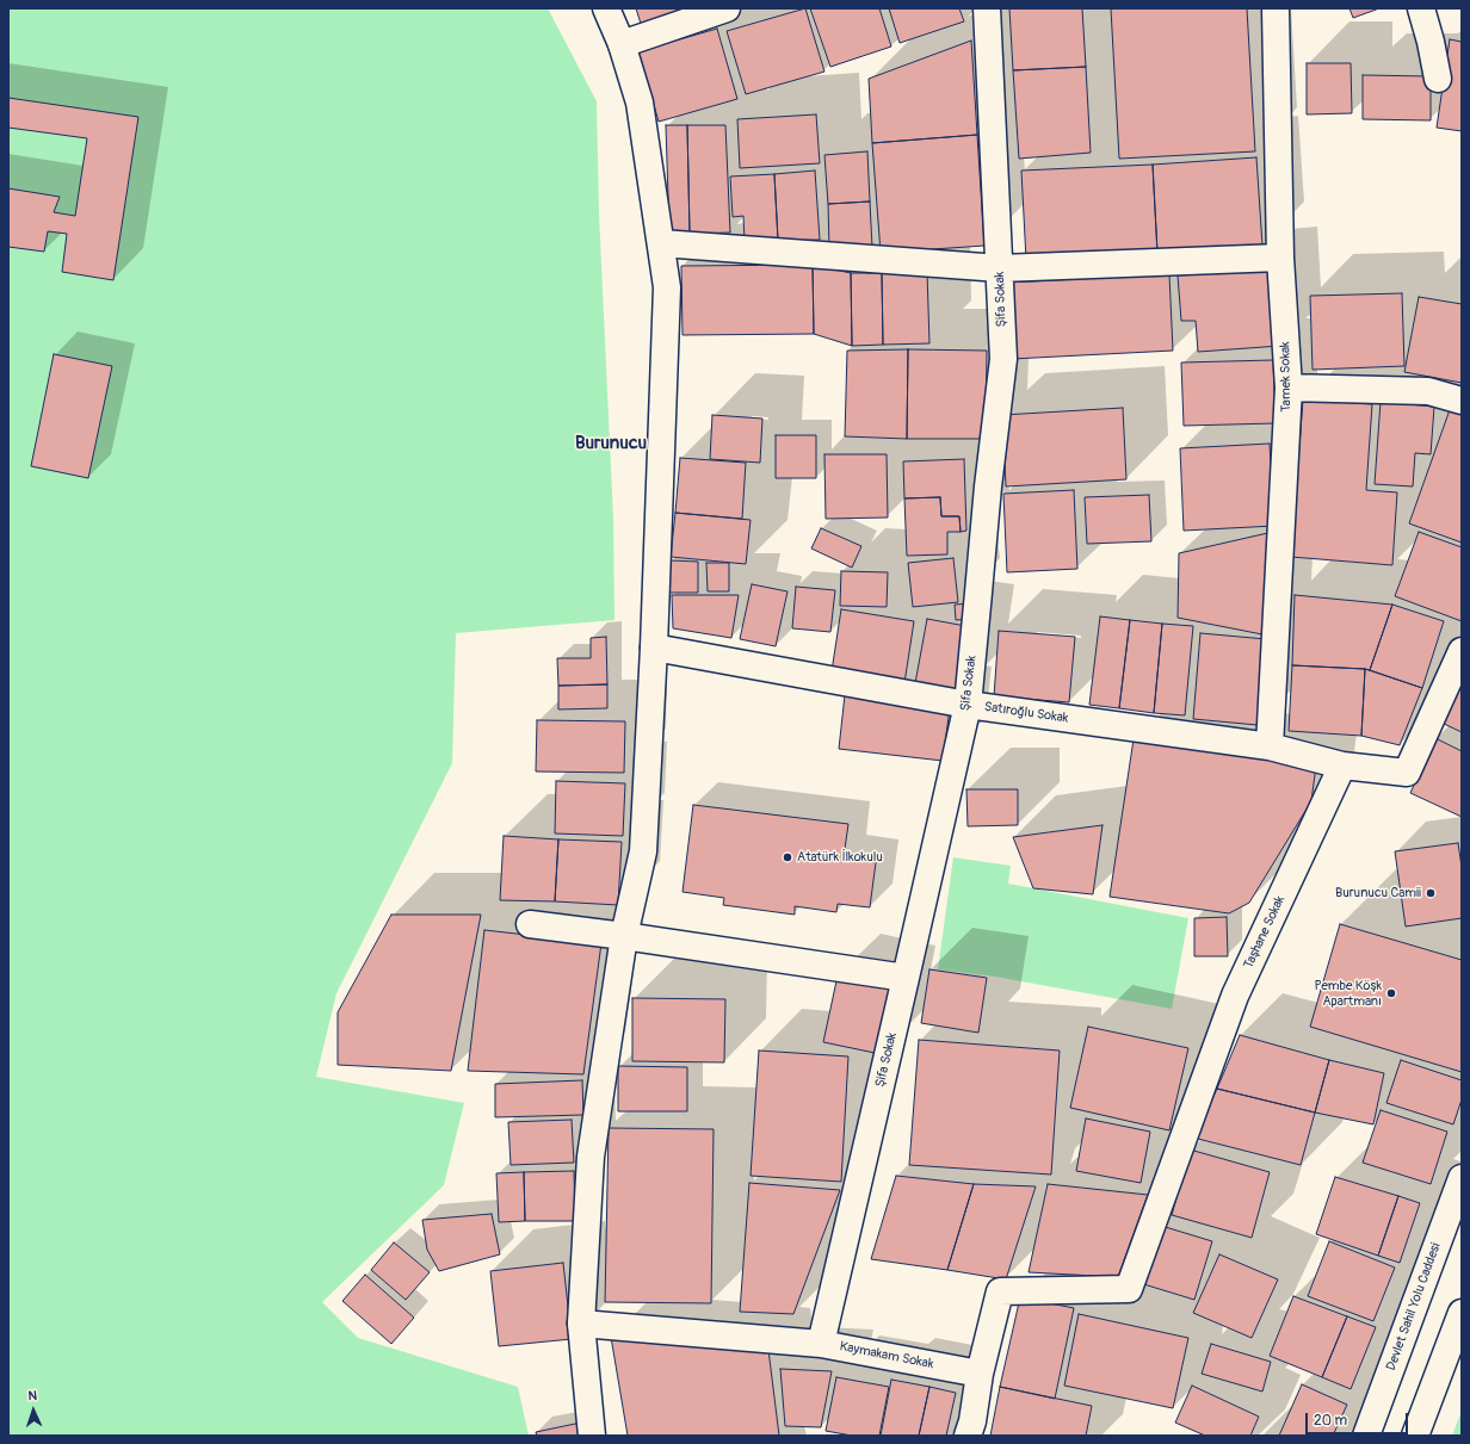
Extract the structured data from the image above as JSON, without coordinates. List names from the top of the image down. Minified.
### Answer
{"streets":{"street":["Şifa Sokak","Tamek Sokak","Satıroğlu Sokak","Taşhane Sokak","Devlet Sahil Yolu Caddesi","Kaymakam Sokak"]},"crossings":[["Şifa Sokak","Satıroğlu Sokak"],["Şifa Sokak","Kaymakam Sokak"],["Tamek Sokak","Satıroğlu Sokak"],["Satıroğlu Sokak","Taşhane Sokak"],["Taşhane Sokak","Kaymakam Sokak"]],"districts":["Burunucu"],"places":["Atatürk İlkokulu","Burunucu Camii","Pembe Köşk Apartmanı"],"scale_bar":"20 m","north":"top"}
